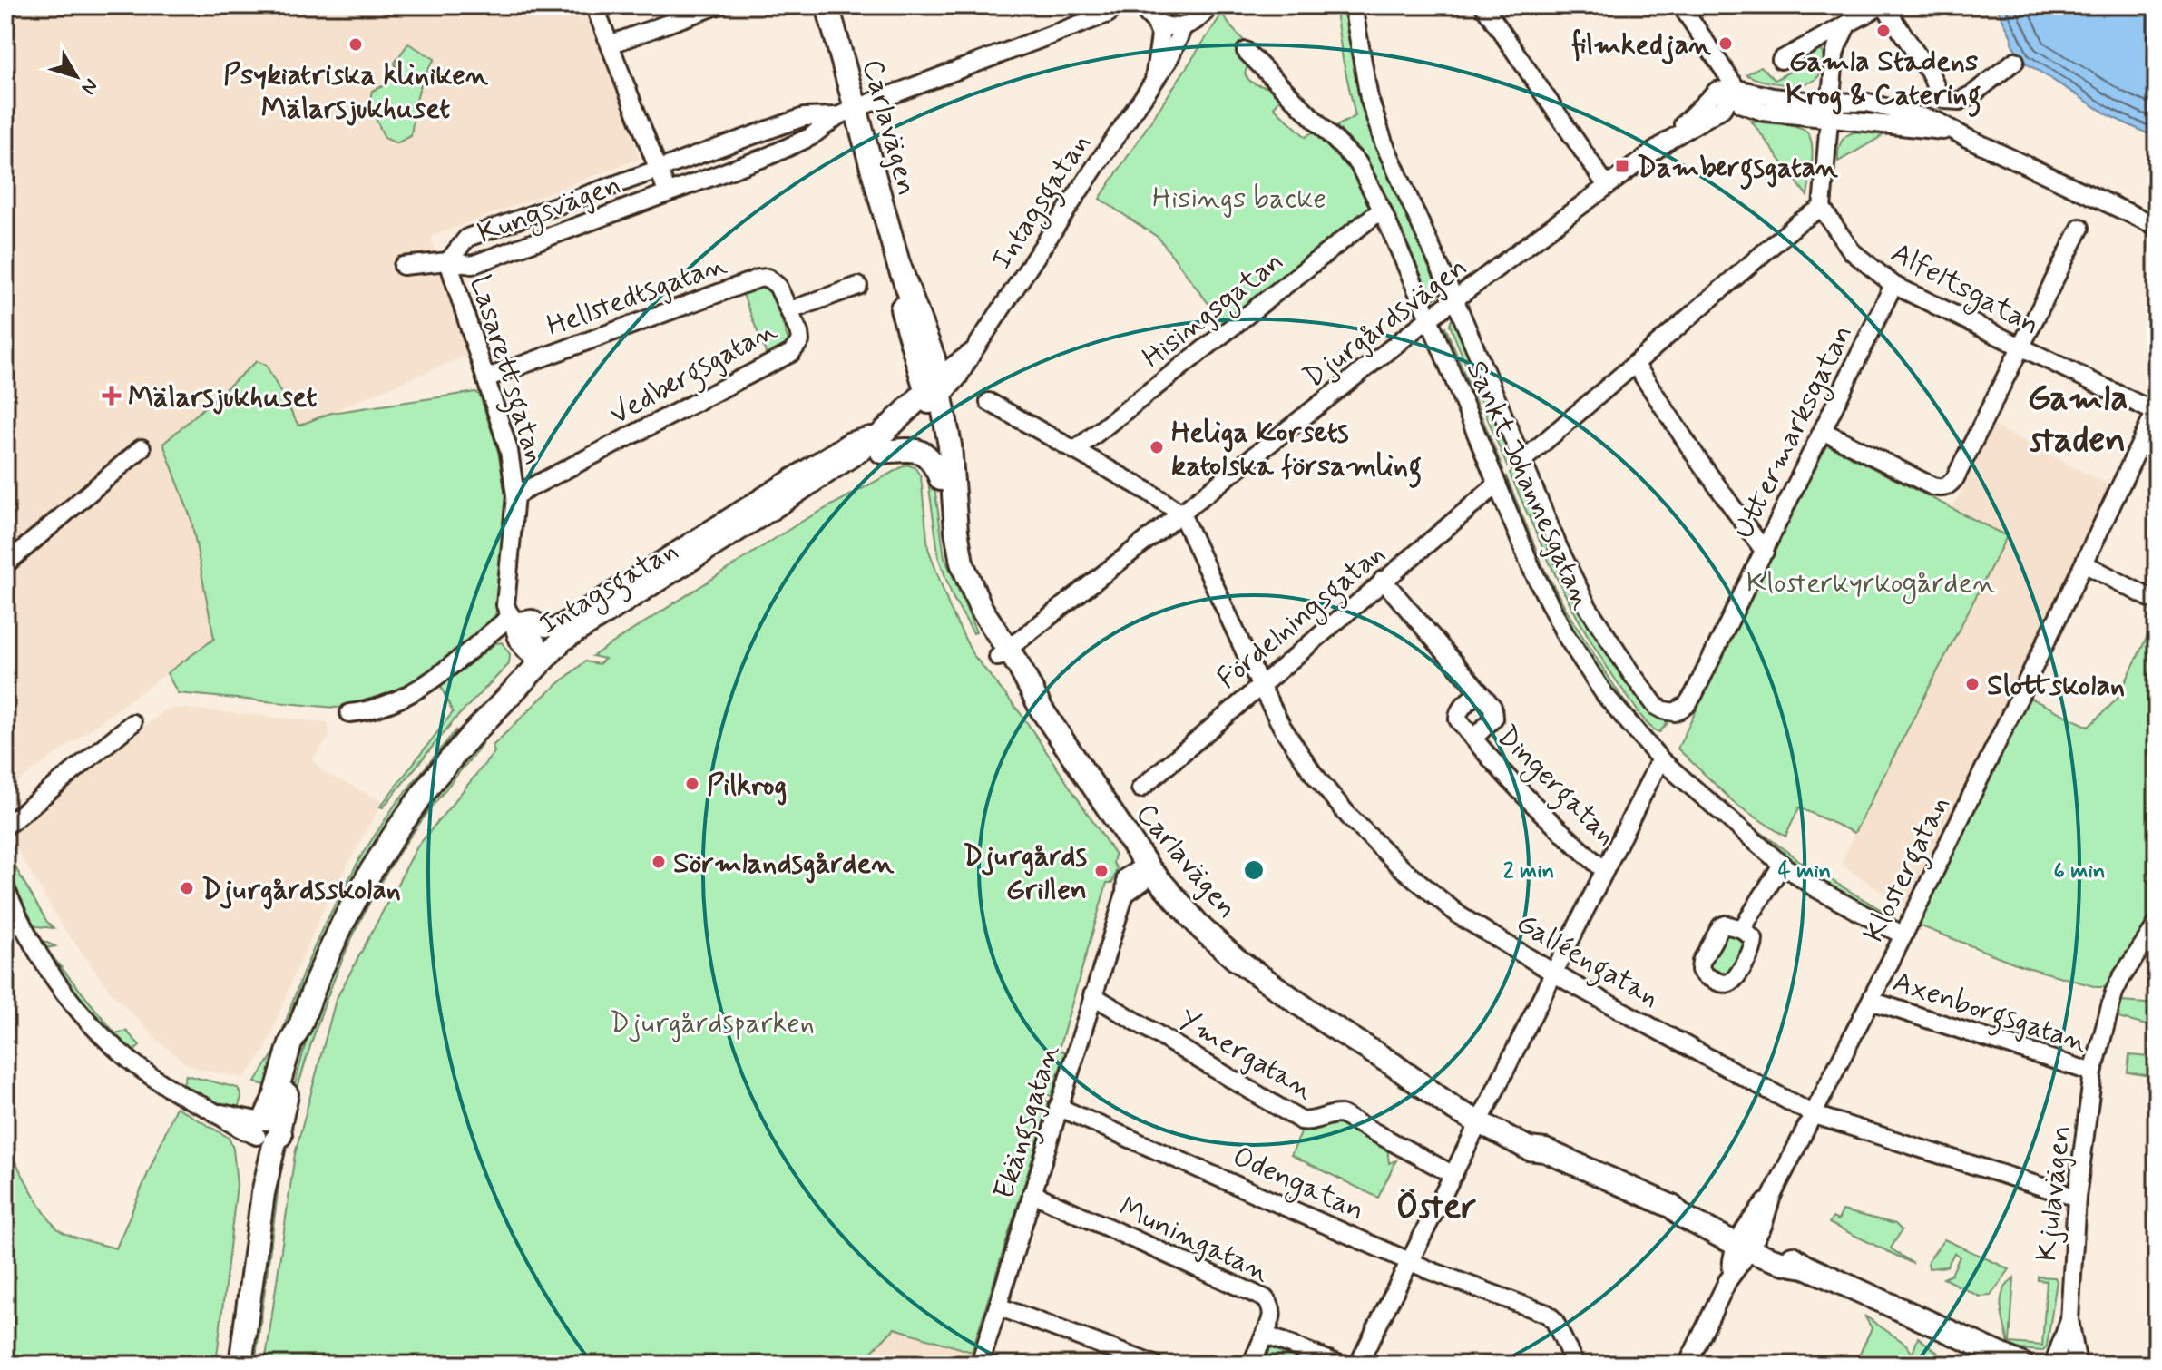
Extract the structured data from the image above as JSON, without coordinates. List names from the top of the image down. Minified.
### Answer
{"streets":{"main road":["Carlavägen","Intagsgatan"],"street":["Kungsvägen","Alfeltsgatan","Hellstedtsgatan","Hisingsgatan","Djurgårdsvägen","Lasarettsgatan","Vedbergsgatan","Uttermarksgatan","Sankt Johannesgatan","Fördelningsgatan","Dingergatan","Klostergatan","Galléengatan","Axenborgsgatan","Ymergatan","Ekängsgatan","Odengatan","Kjulavägen","Muningatan"]},"crossings":[["Carlavägen","Intagsgatan"],["Carlavägen","Kungsvägen"],["Carlavägen","Djurgårdsvägen"],["Carlavägen","Klostergatan"],["Carlavägen","Ekängsgatan"],["Intagsgatan","Kungsvägen"],["Intagsgatan","Lasarettsgatan"],["Kungsvägen","Lasarettsgatan"],["Alfeltsgatan","Uttermarksgatan"],["Alfeltsgatan","Klostergatan"],["Hellstedtsgatan","Lasarettsgatan"],["Hellstedtsgatan","Vedbergsgatan"],["Hisingsgatan","Sankt Johannesgatan"],["Djurgårdsvägen","Sankt Johannesgatan"],["Djurgårdsvägen","Galléengatan"],["Lasarettsgatan","Vedbergsgatan"],["Sankt Johannesgatan","Fördelningsgatan"],["Sankt Johannesgatan","Klostergatan"],["Fördelningsgatan","Dingergatan"],["Fördelningsgatan","Galléengatan"],["Klostergatan","Galléengatan"],["Klostergatan","Axenborgsgatan"],["Galléengatan","Kjulavägen"],["Axenborgsgatan","Kjulavägen"],["Ymergatan","Ekängsgatan"],["Ekängsgatan","Odengatan"],["Ekängsgatan","Muningatan"]],"districts":["Gamla staden","Öster"],"parks":["Hisings backe","Klosterkyrkogården","Djurgårdsparken"],"places":{"other":["Gamla Stadens Krog & Catering","filmkedjan","Psykiatriska kliniken Mälarsjukhuset","Heliga Korsets katolska församling","Slottskolan","Pilkrog","Sörmlandsgården","Djurgårds Grillen","Djurgårdsskolan"],"transit":["Dambergsgatan"],"health":["Mälarsjukhuset"]},"north":"bottom right","rings":["2 min","4 min","6 min"]}
